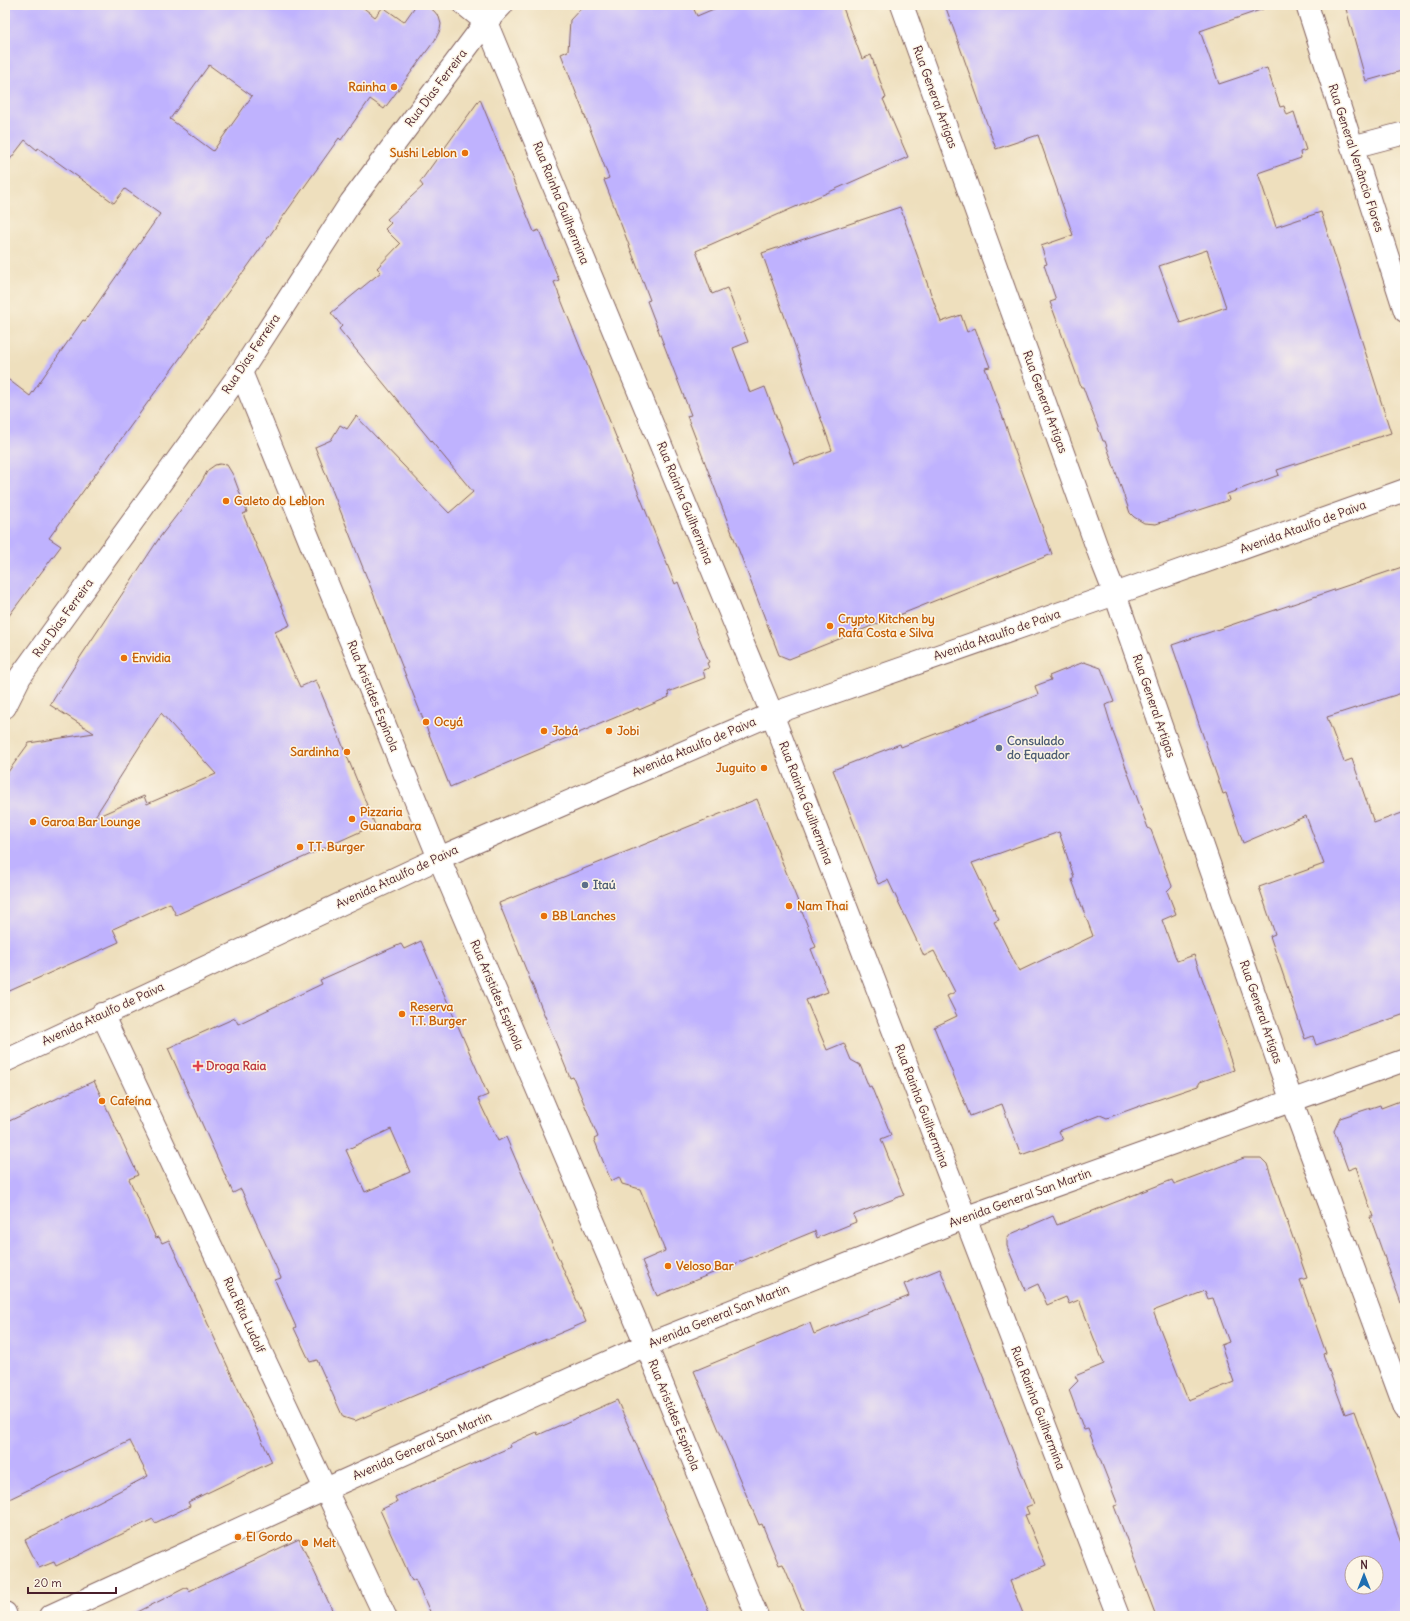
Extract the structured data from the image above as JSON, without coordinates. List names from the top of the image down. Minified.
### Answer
{"streets":{"street":["Rua Dias Ferreira","Rua General Artigas","Rua General Venâncio Flores","Rua Rainha Guilhermina","Avenida Ataulfo de Paiva","Rua Aristides Espínola","Avenida General San Martin","Rua Rita Ludolf"]},"crossings":[["Rua Dias Ferreira","Rua Rainha Guilhermina"],["Rua Dias Ferreira","Rua Aristides Espínola"],["Rua General Artigas","Avenida Ataulfo de Paiva"],["Rua General Artigas","Avenida General San Martin"],["Rua Rainha Guilhermina","Avenida Ataulfo de Paiva"],["Rua Rainha Guilhermina","Avenida General San Martin"],["Avenida Ataulfo de Paiva","Rua Aristides Espínola"],["Avenida Ataulfo de Paiva","Rua Rita Ludolf"],["Rua Aristides Espínola","Avenida General San Martin"],["Avenida General San Martin","Rua Rita Ludolf"]],"places":{"other":["Rainha","Sushi Leblon","Galeto do Leblon","Crypto Kitchen by Rafa Costa e Silva","Envidia","Ocyá","Jobá","Jobi","Consulado do Equador","Sardinha","Juguito","Pizzaria Guanabara","Garoa Bar Lounge","T.T. Burger","Itaú","Nam Thai","BB Lanches","Reserva T.T. Burger","Cafeína","Veloso Bar","El Gordo","Melt"],"health":["Droga Raia"]},"scale_bar":"20 m","north":"top"}
